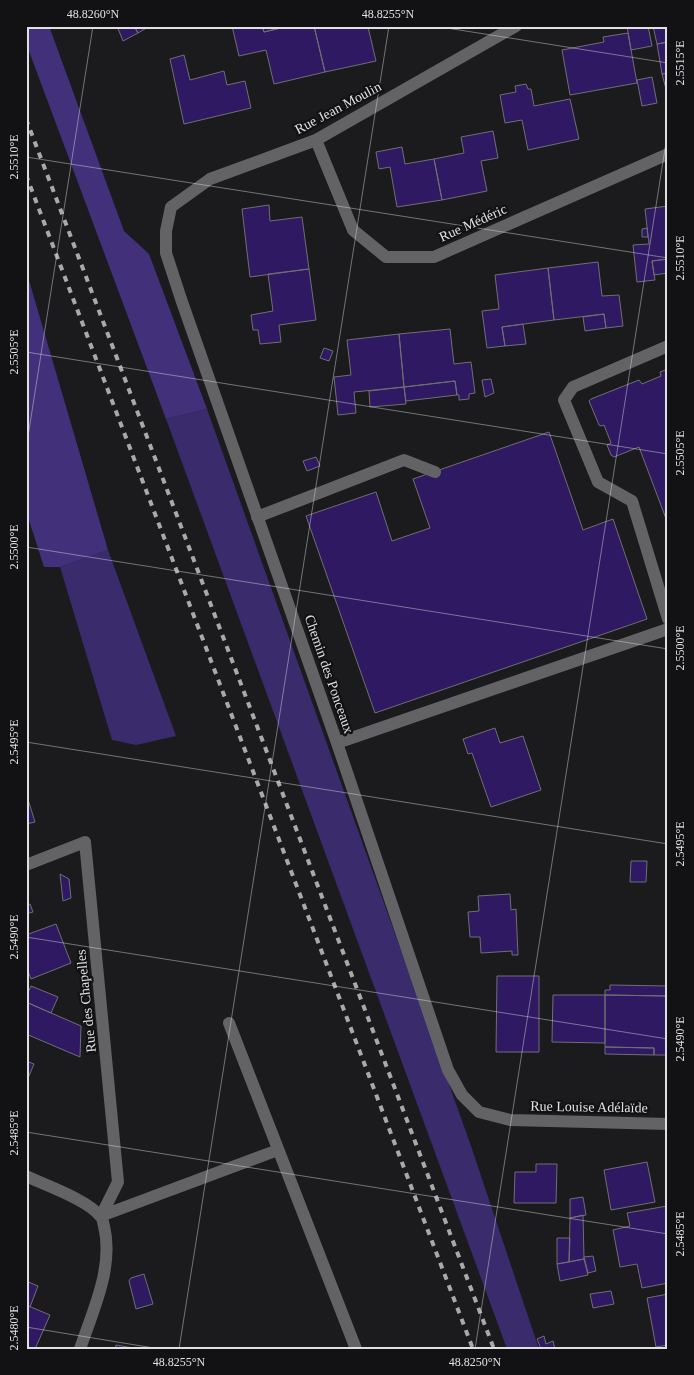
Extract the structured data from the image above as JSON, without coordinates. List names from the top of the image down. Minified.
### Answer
{"streets":{"street":["Rue Jean Moulin","Rue Médéric","Chemin des Ponceaux","Rue des Chapelles","Rue Louise Adélaïde"]},"crossings":[["Rue Jean Moulin","Rue Médéric"],["Rue Jean Moulin","Chemin des Ponceaux"],["Chemin des Ponceaux","Rue Louise Adélaïde"]],"coordinates":["48.8260°N","48.8255°N","2.5515°E","2.5510°E","2.5505°E","2.5500°E","2.5495°E","2.5490°E","2.5485°E","2.5480°E","48.8250°N"]}
